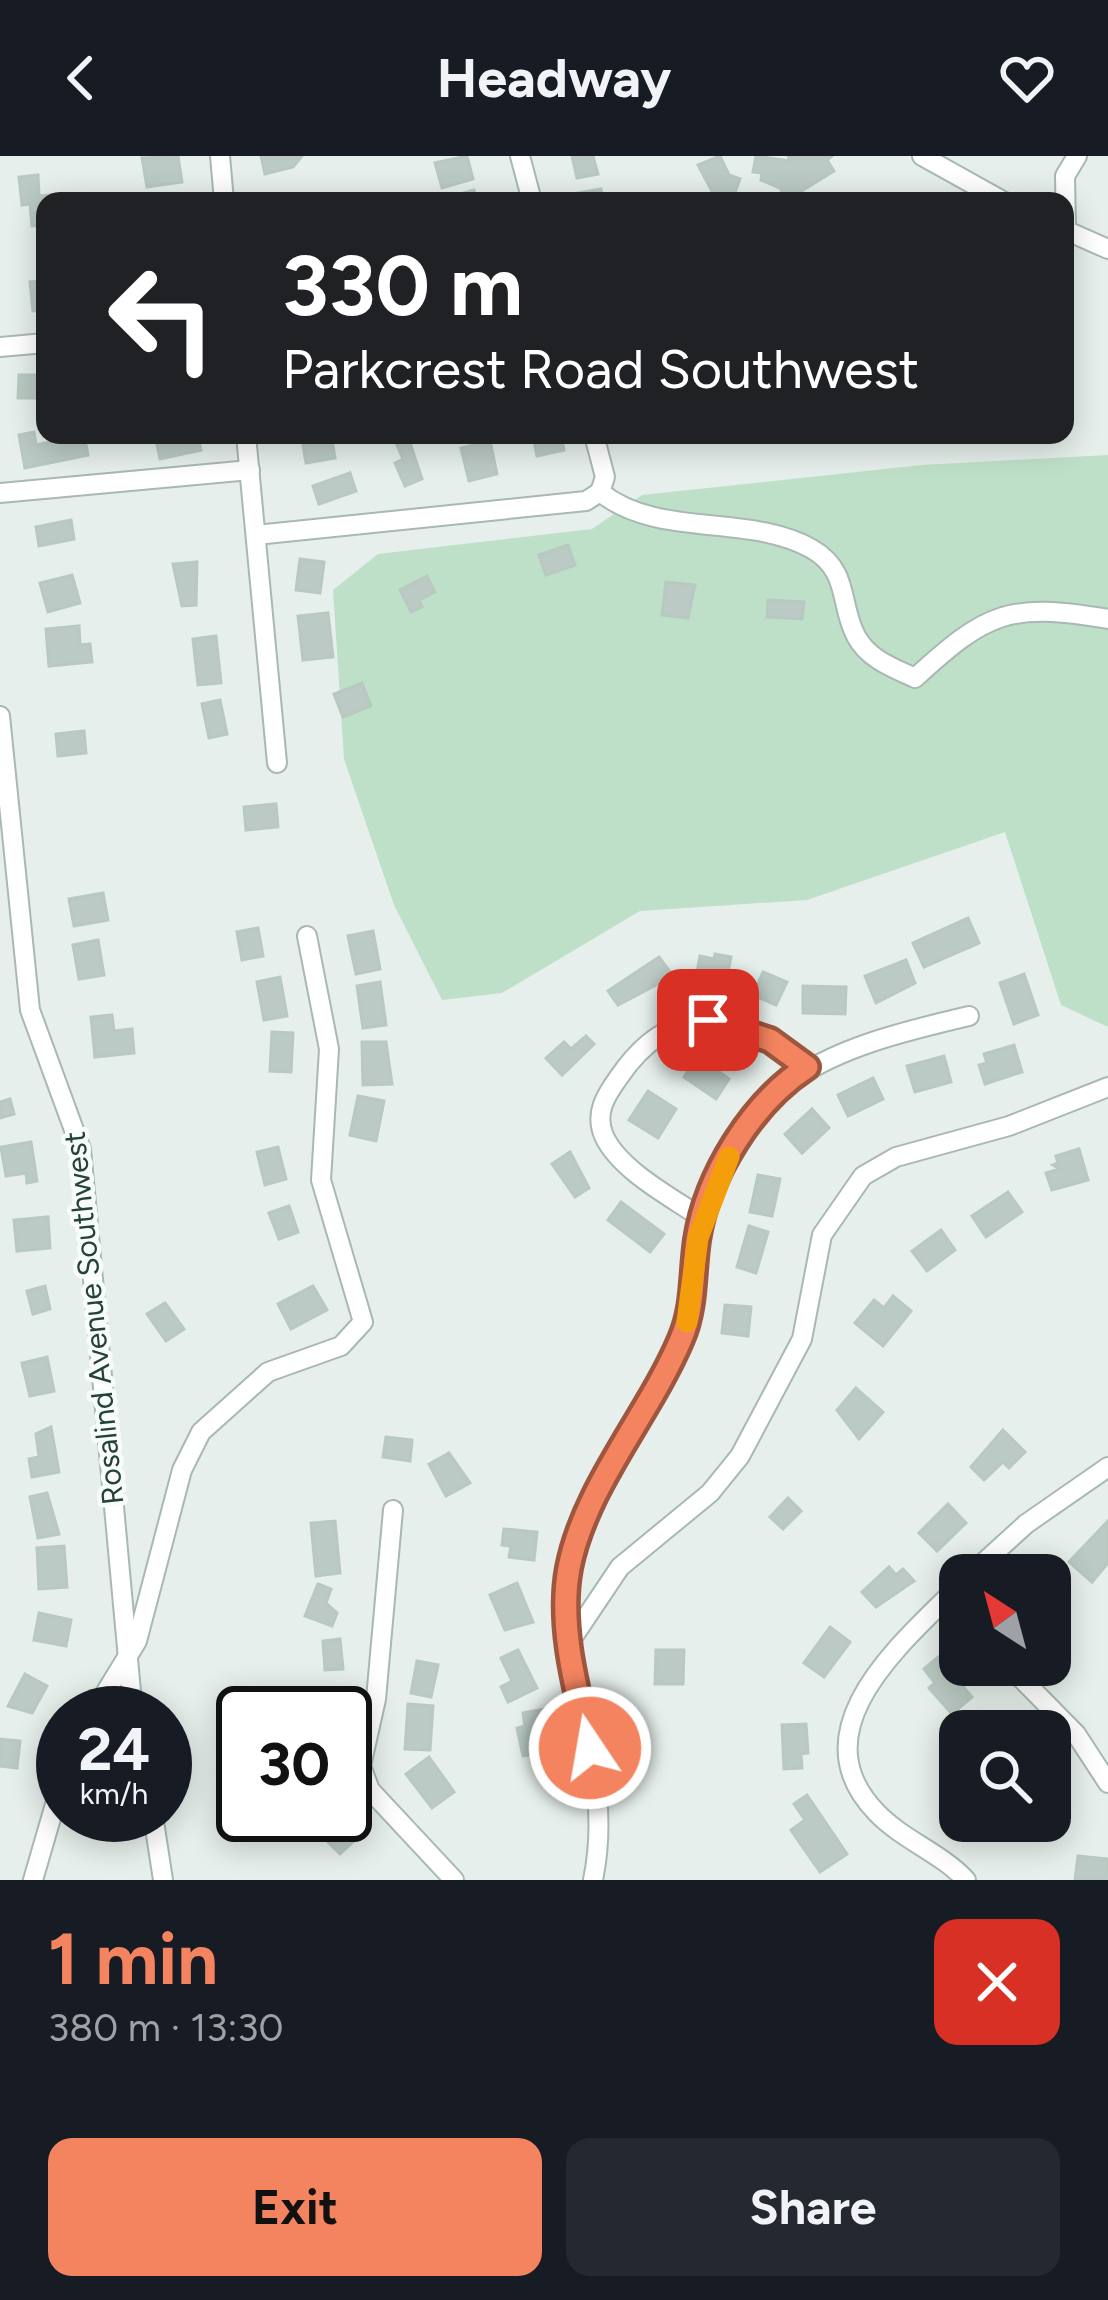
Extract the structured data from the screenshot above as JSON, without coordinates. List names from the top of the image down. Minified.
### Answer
{"streets":{"street":["Rosalind Avenue Southwest"]},"north":"top left","page":{"header":"Headway","turn":["330 m","Parkcrest Road Southwest"],"speed":"24 km/h","limit":"30","heading":["1 min","380 m · 13:30"],"buttons":["Exit","Share"]}}
